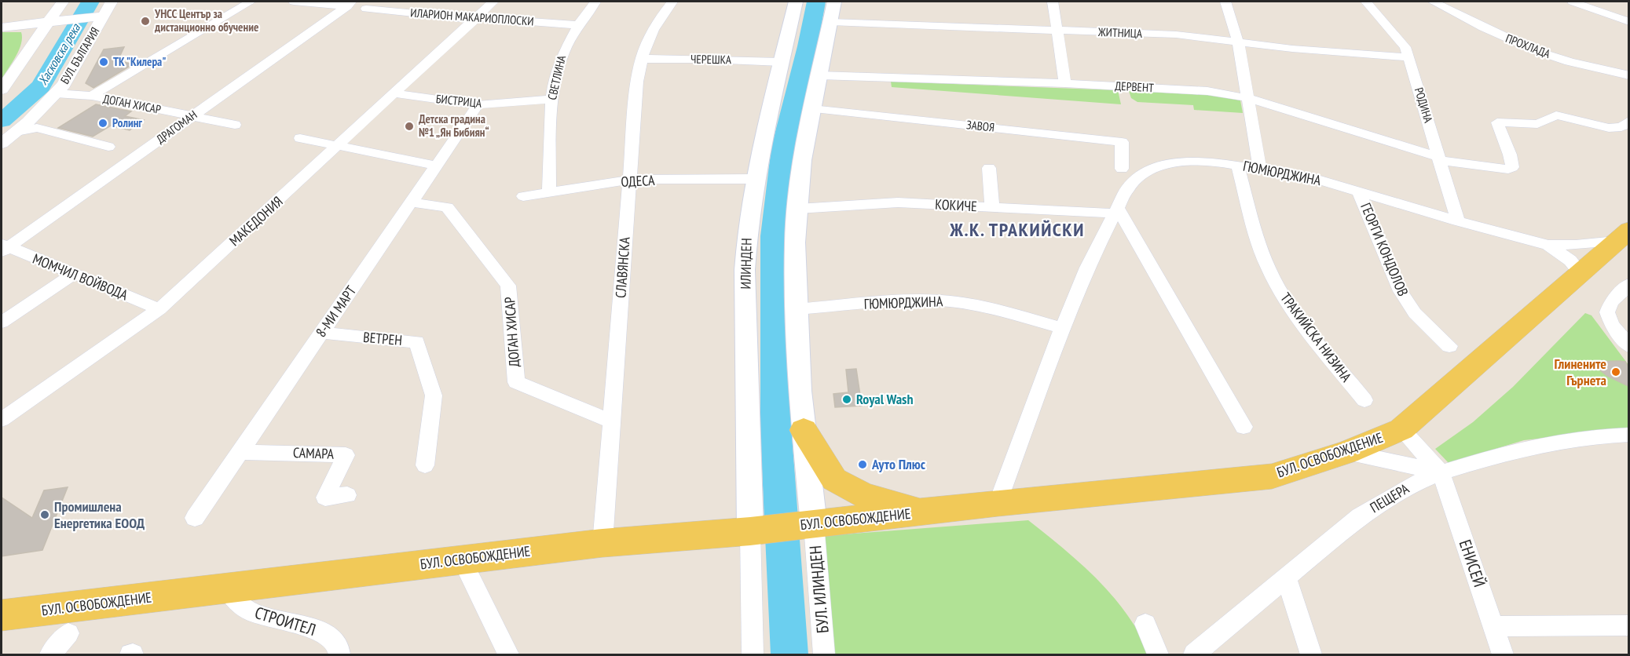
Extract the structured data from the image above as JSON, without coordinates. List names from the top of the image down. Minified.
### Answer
{"streets":{"main road":["ИЛИНДЕН","БУЛ. ОСВОБОЖДЕНИЕ"],"street":["ИЛАРИОН МАКАРИОПЛОСКИ","ЖИТНИЦА","ПРОХЛАДА","БУЛ. БЪЛГАРИЯ","ЧЕРЕШКА","СВЕТЛИНА","ДЕРВЕНТ","БИСТРИЦА","ДОГАН ХИСАР","РОДИНА","ЗАВОЯ","ДРАГОМАН","ГЮМЮРДЖИНА","ОДЕСА","КОКИЧЕ","МАКЕДОНИЯ","ГЕОРГИ КОНДОЛОВ","СЛАВЯНСКА","МОМЧИЛ ВОЙВОДА","8-МИ МАРТ","ТРАКИЙСКА НИЗИНА","ВЕТРЕН","САМАРА","ПЕЩЕРА","ЕНИСЕЙ","БУЛ. ИЛИНДЕН","СТРОИТЕЛ"]},"crossings":[["ИЛАРИОН МАКАРИОПЛОСКИ","СВЕТЛИНА"],["ИЛАРИОН МАКАРИОПЛОСКИ","МАКЕДОНИЯ"],["ЖИТНИЦА","РОДИНА"],["БУЛ. БЪЛГАРИЯ","ДОГАН ХИСАР"],["ЧЕРЕШКА","ИЛИНДЕН"],["ЧЕРЕШКА","СЛАВЯНСКА"],["СВЕТЛИНА","БИСТРИЦА"],["СВЕТЛИНА","ОДЕСА"],["ДЕРВЕНТ","РОДИНА"],["БИСТРИЦА","МАКЕДОНИЯ"],["БИСТРИЦА","8-МИ МАРТ"],["ДОГАН ХИСАР","ДРАГОМАН"],["ДОГАН ХИСАР","СЛАВЯНСКА"],["ДОГАН ХИСАР","8-МИ МАРТ"],["РОДИНА","ГЮМЮРДЖИНА"],["ДРАГОМАН","МОМЧИЛ ВОЙВОДА"],["ГЮМЮРДЖИНА","КОКИЧЕ"],["ГЮМЮРДЖИНА","ГЕОРГИ КОНДОЛОВ"],["ГЮМЮРДЖИНА","ТРАКИЙСКА НИЗИНА"],["ГЮМЮРДЖИНА","БУЛ. ОСВОБОЖДЕНИЕ"],["ОДЕСА","ИЛИНДЕН"],["ОДЕСА","СЛАВЯНСКА"],["МАКЕДОНИЯ","МОМЧИЛ ВОЙВОДА"],["ИЛИНДЕН","БУЛ. ОСВОБОЖДЕНИЕ"],["СЛАВЯНСКА","БУЛ. ОСВОБОЖДЕНИЕ"],["8-МИ МАРТ","ВЕТРЕН"],["8-МИ МАРТ","САМАРА"],["БУЛ. ОСВОБОЖДЕНИЕ","БУЛ. ИЛИНДЕН"],["БУЛ. ОСВОБОЖДЕНИЕ","СТРОИТЕЛ"],["ПЕЩЕРА","ЕНИСЕЙ"]],"districts":["Ж.К. ТРАКИЙСКИ"],"water":["Хасковска река"],"places":["УНСС Център за дистанционно обучение","ТК \"Килера\"","Ролинг","Детска градина №1 „Ян Бибиян“","Глинените Гърнета","Royal Wash","Ауто Плюс","Промишлена Енергетика ЕООД"]}
